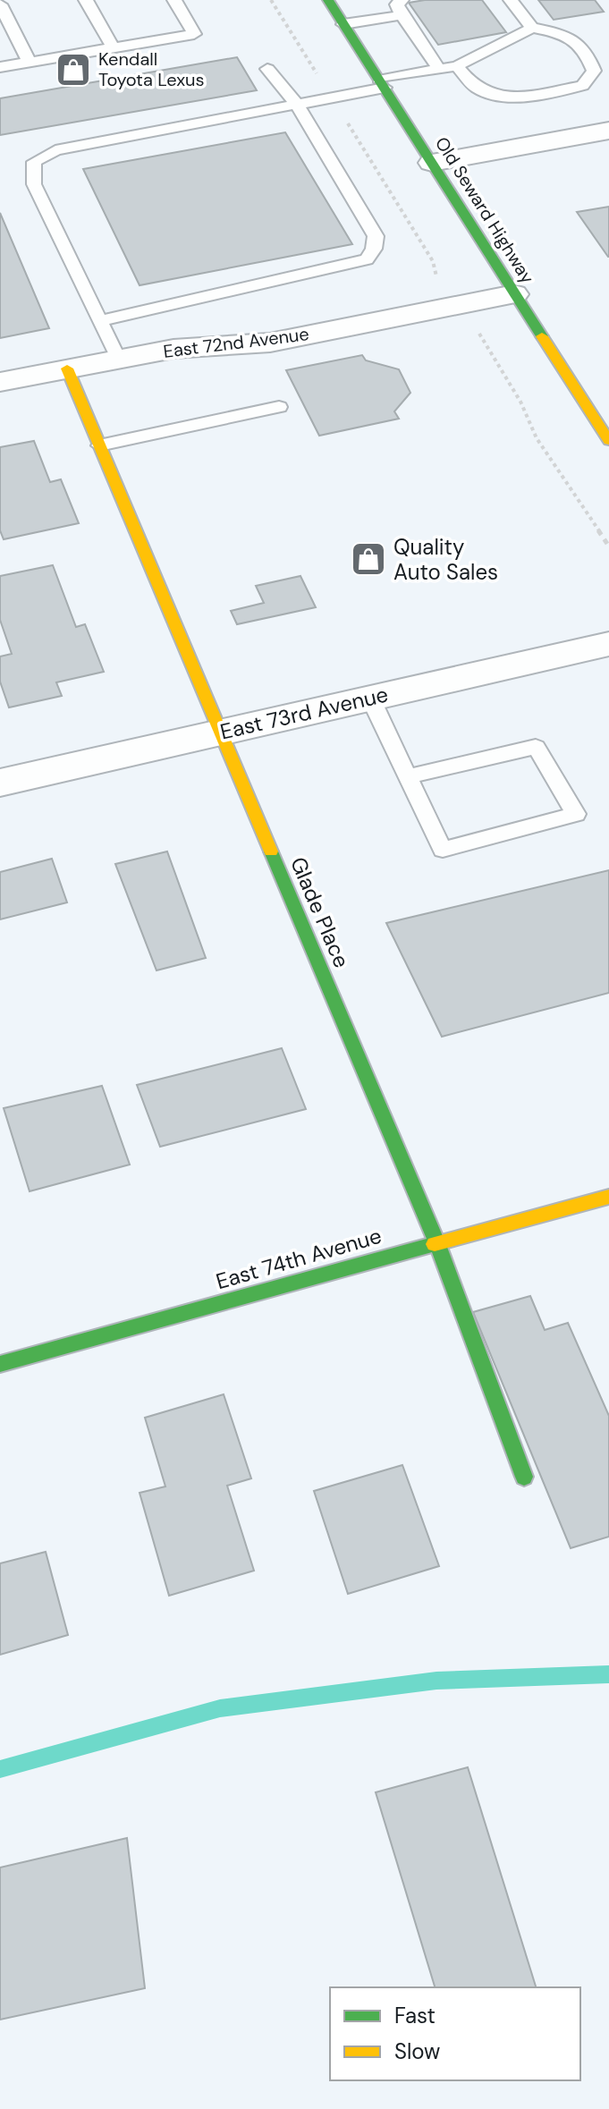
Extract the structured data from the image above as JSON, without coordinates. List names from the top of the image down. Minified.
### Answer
{"streets":{"street":["Old Seward Highway","East 72nd Avenue","East 73rd Avenue","Glade Place","East 74th Avenue"]},"crossings":[["Old Seward Highway","East 72nd Avenue"],["East 72nd Avenue","Glade Place"],["East 73rd Avenue","Glade Place"],["Glade Place","East 74th Avenue"]],"places":{"shop":["Kendall Toyota Lexus","Quality Auto Sales"]},"legend":["Fast","Slow"]}
